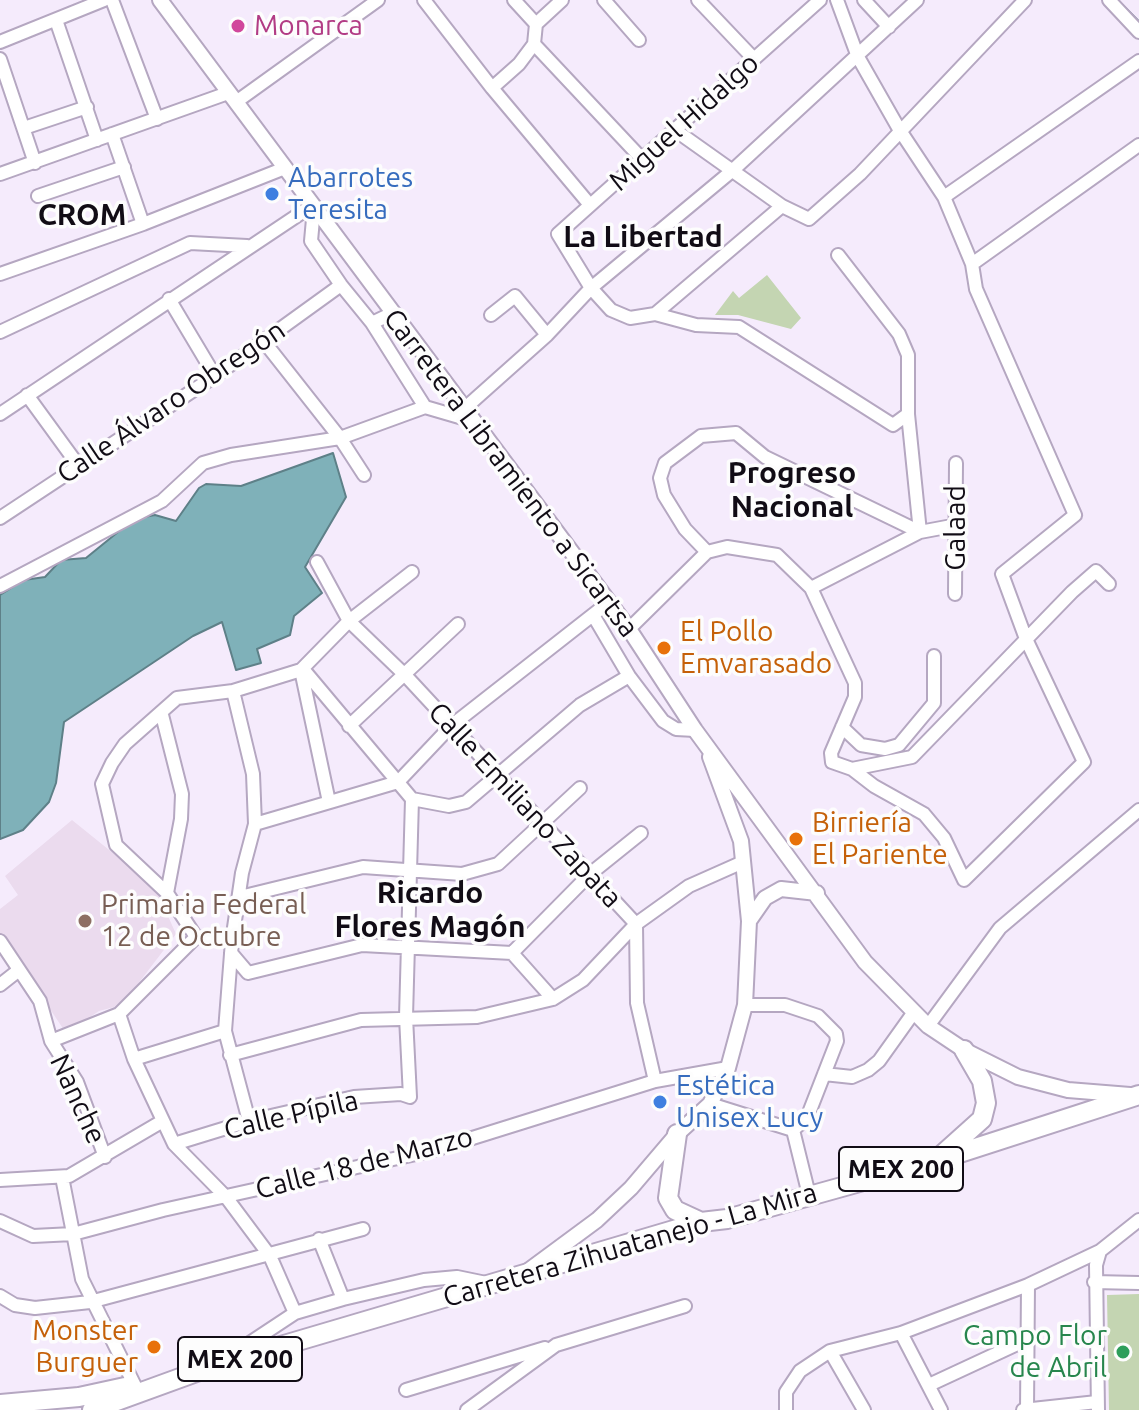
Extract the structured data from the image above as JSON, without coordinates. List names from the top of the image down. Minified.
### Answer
{"streets":{"highway":["MEX 200","Carretera Zihuatanejo - La Mira"],"main road":["Carretera Libramiento a Sicartsa"],"street":["Miguel Hidalgo","Calle Álvaro Obregón","Galaad","Calle Emiliano Zapata","Nanche","Calle Pípila","Calle 18 de Marzo"]},"crossings":[["Carretera Libramiento a Sicartsa","Carretera Zihuatanejo - La Mira"],["Calle Emiliano Zapata","Calle 18 de Marzo"],["MEX 200","Carretera Zihuatanejo - La Mira"]],"districts":["CROM","La Libertad","Progreso Nacional","Ricardo Flores Magón"],"places":["Monarca","Abarrotes Teresita","El Pollo Emvarasado","Birriería El Pariente","Primaria Federal 12 de Octubre","Estética Unisex Lucy","Monster Burguer","Campo Flor de Abril"]}
